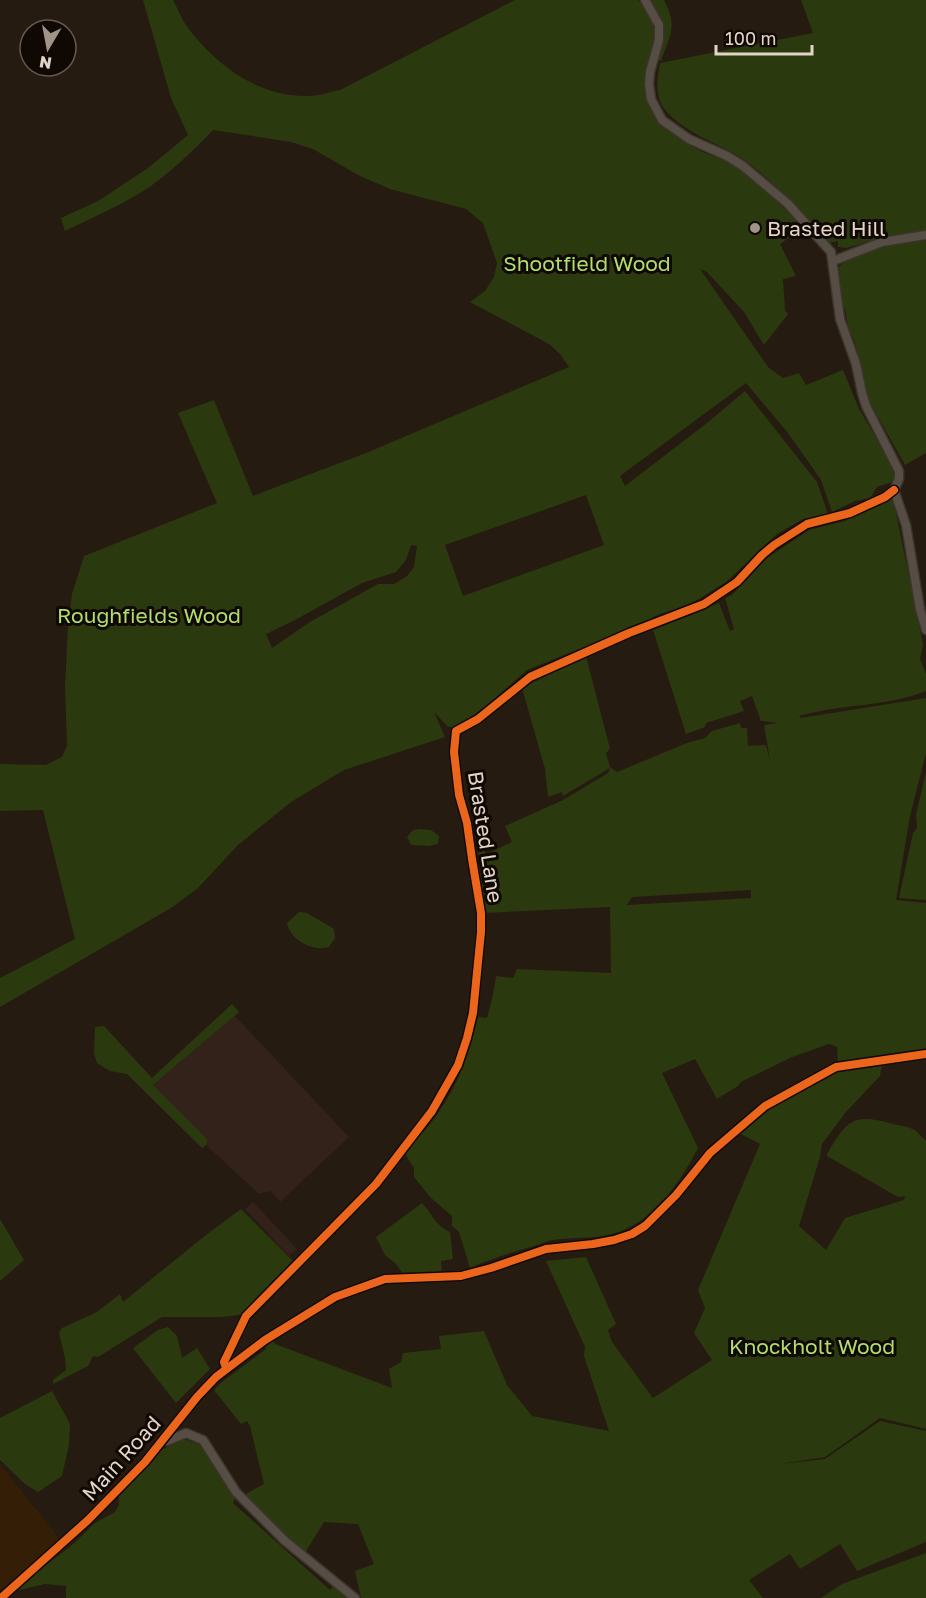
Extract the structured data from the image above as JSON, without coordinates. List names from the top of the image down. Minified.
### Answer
{"streets":{"street":["Brasted Lane","Main Road"]},"crossings":[["Brasted Lane","Main Road"]],"parks":["Shootfield Wood","Roughfields Wood","Knockholt Wood"],"places":["Brasted Hill"],"scale_bar":"100 m","north":"bottom"}
